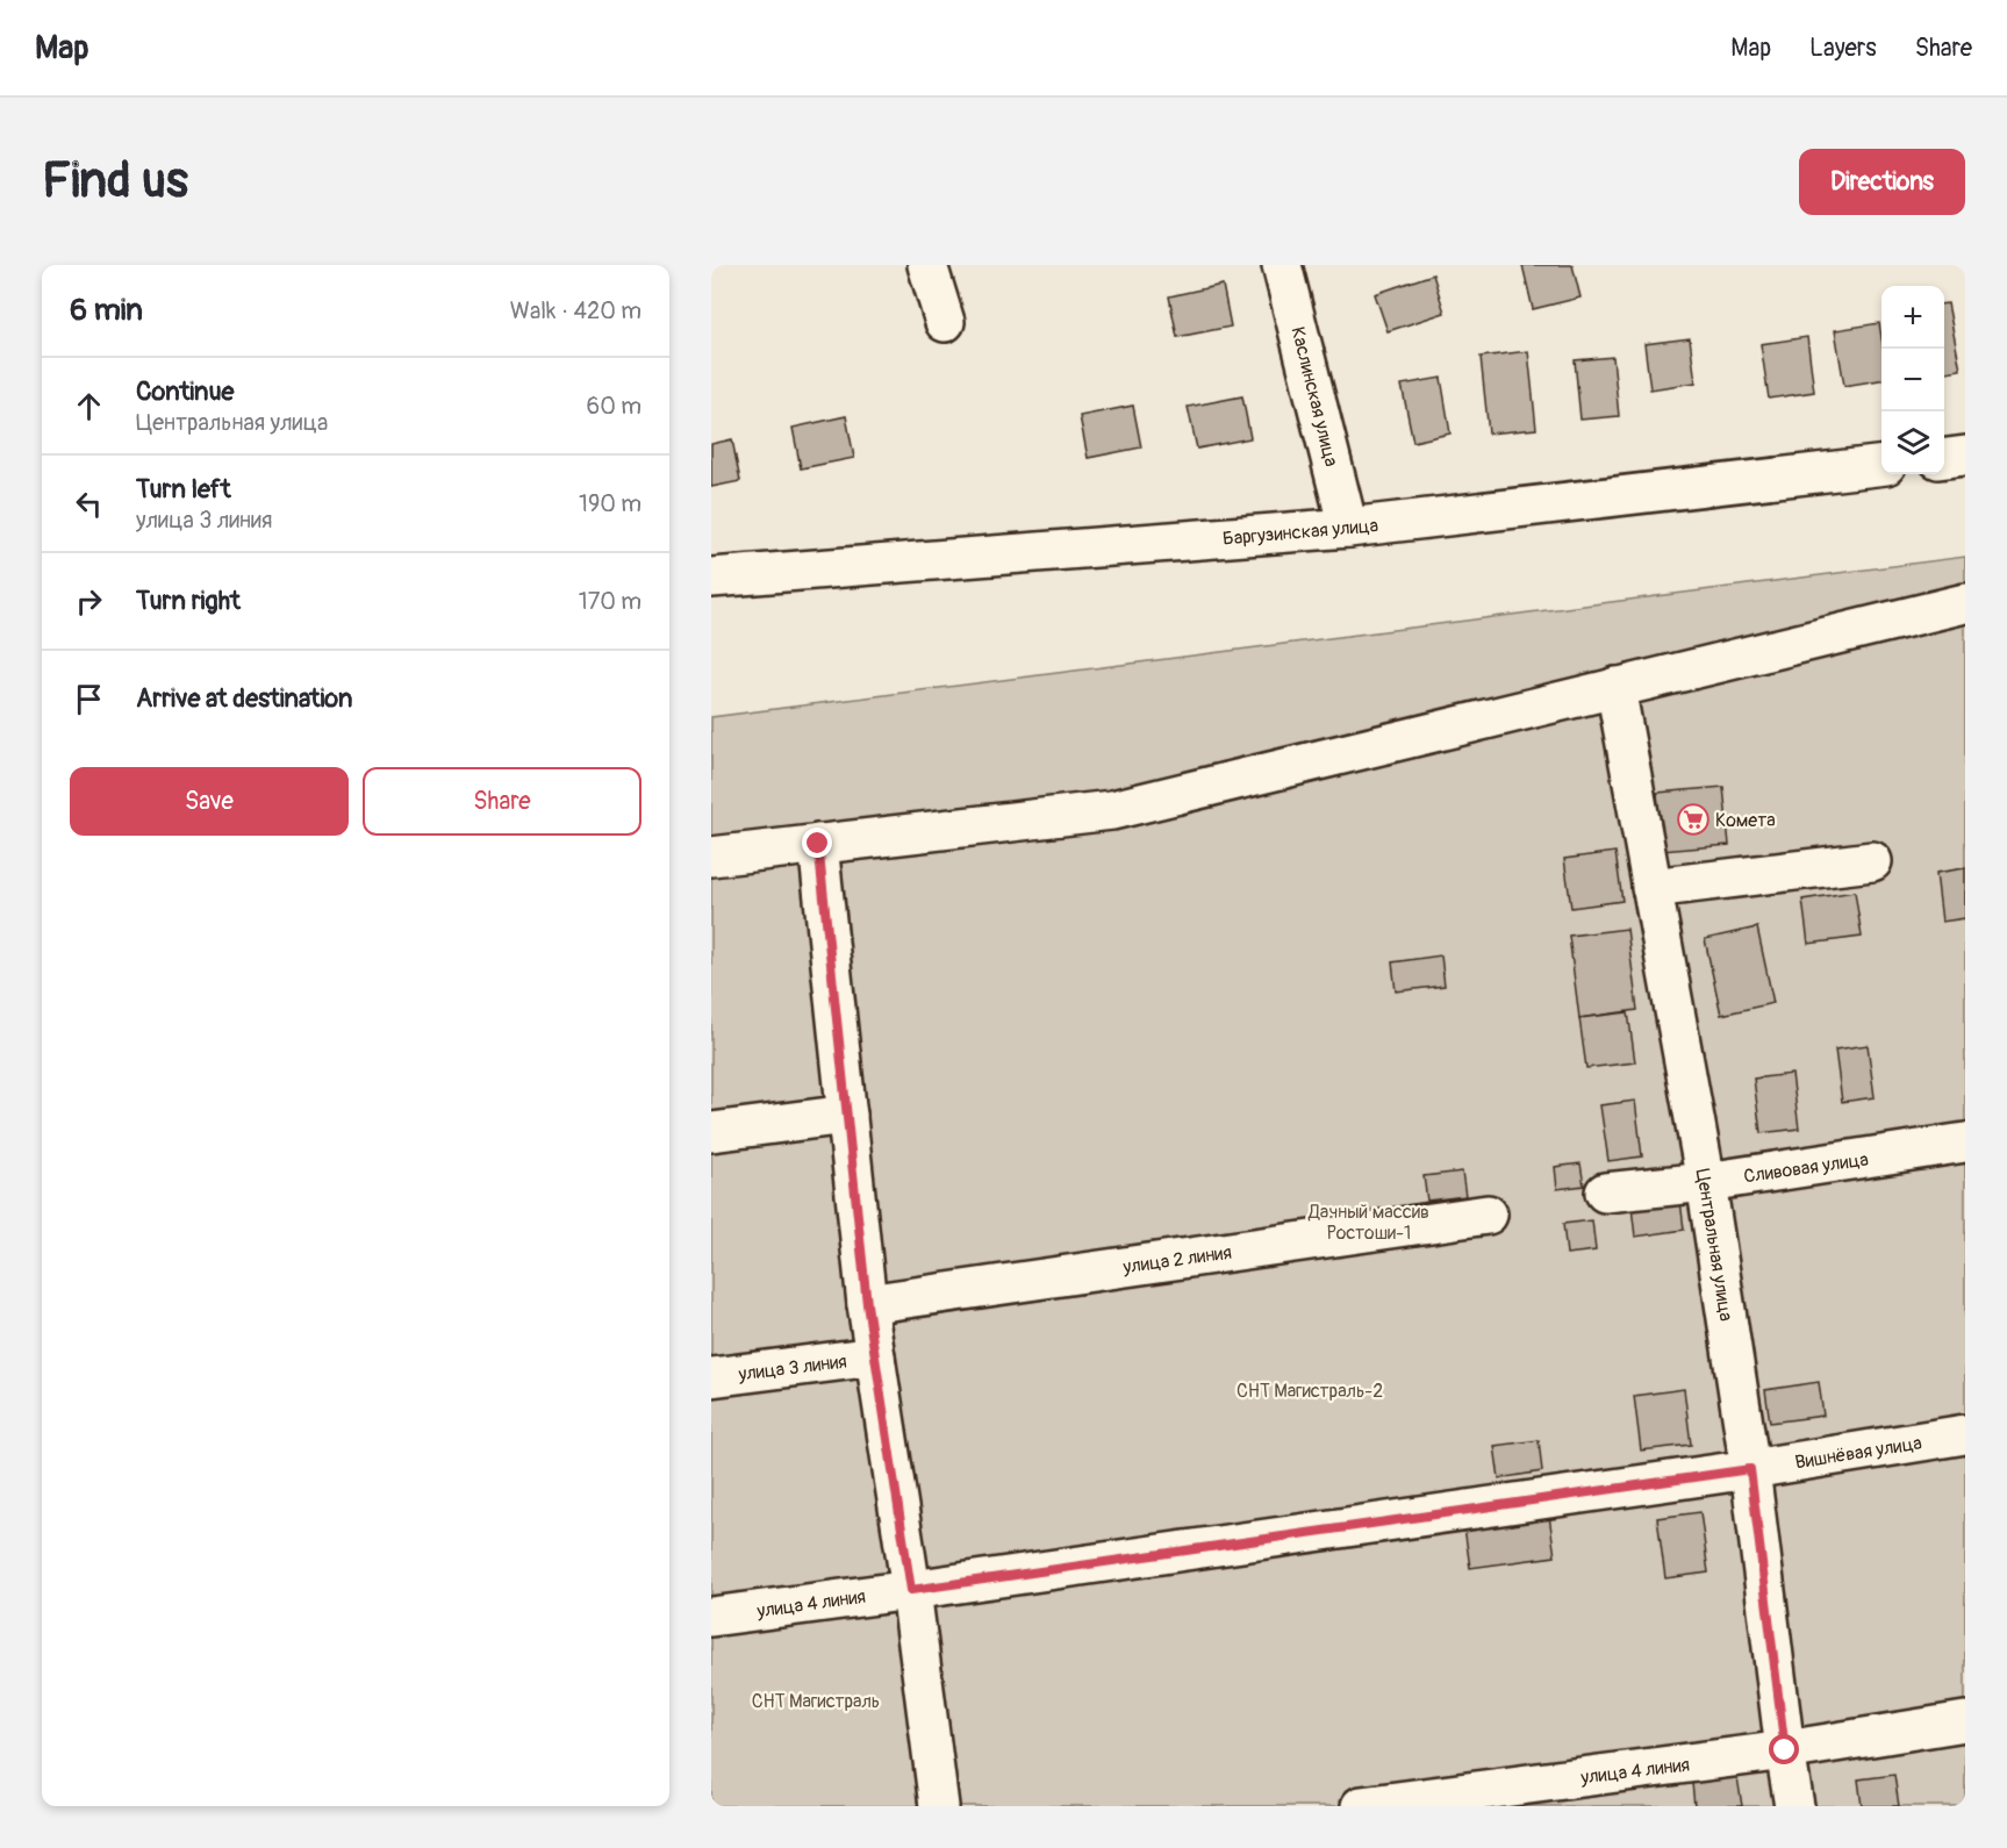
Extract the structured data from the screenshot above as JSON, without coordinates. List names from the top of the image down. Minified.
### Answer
{"streets":{"street":["Каслинская улица","Баргузинская улица","Сливовая улица","Центральная улица","улица 2 линия","улица 3 линия","Вишнёвая улица","улица 4 линия"]},"crossings":[["Каслинская улица","Баргузинская улица"],["Сливовая улица","Центральная улица"],["Центральная улица","Вишнёвая улица"],["Центральная улица","улица 4 линия"]],"parks":["Дачный массив Ростоши-1","СНТ Магистраль-2","СНТ Магистраль"],"places":{"supermarket":["Комета"]},"page":{"header":"Map","nav":["Map","Layers","Share"],"buttons":["Directions",["Save","Share"]],"title":"Find us","heading":["6 min","Walk · 420 m"],"map_buttons":["+","−"],"list":[["Continue","Центральная улица","60 m"],["Turn left","улица 3 линия","190 m"],["Turn right","170 m"],"Arrive at destination"]}}
